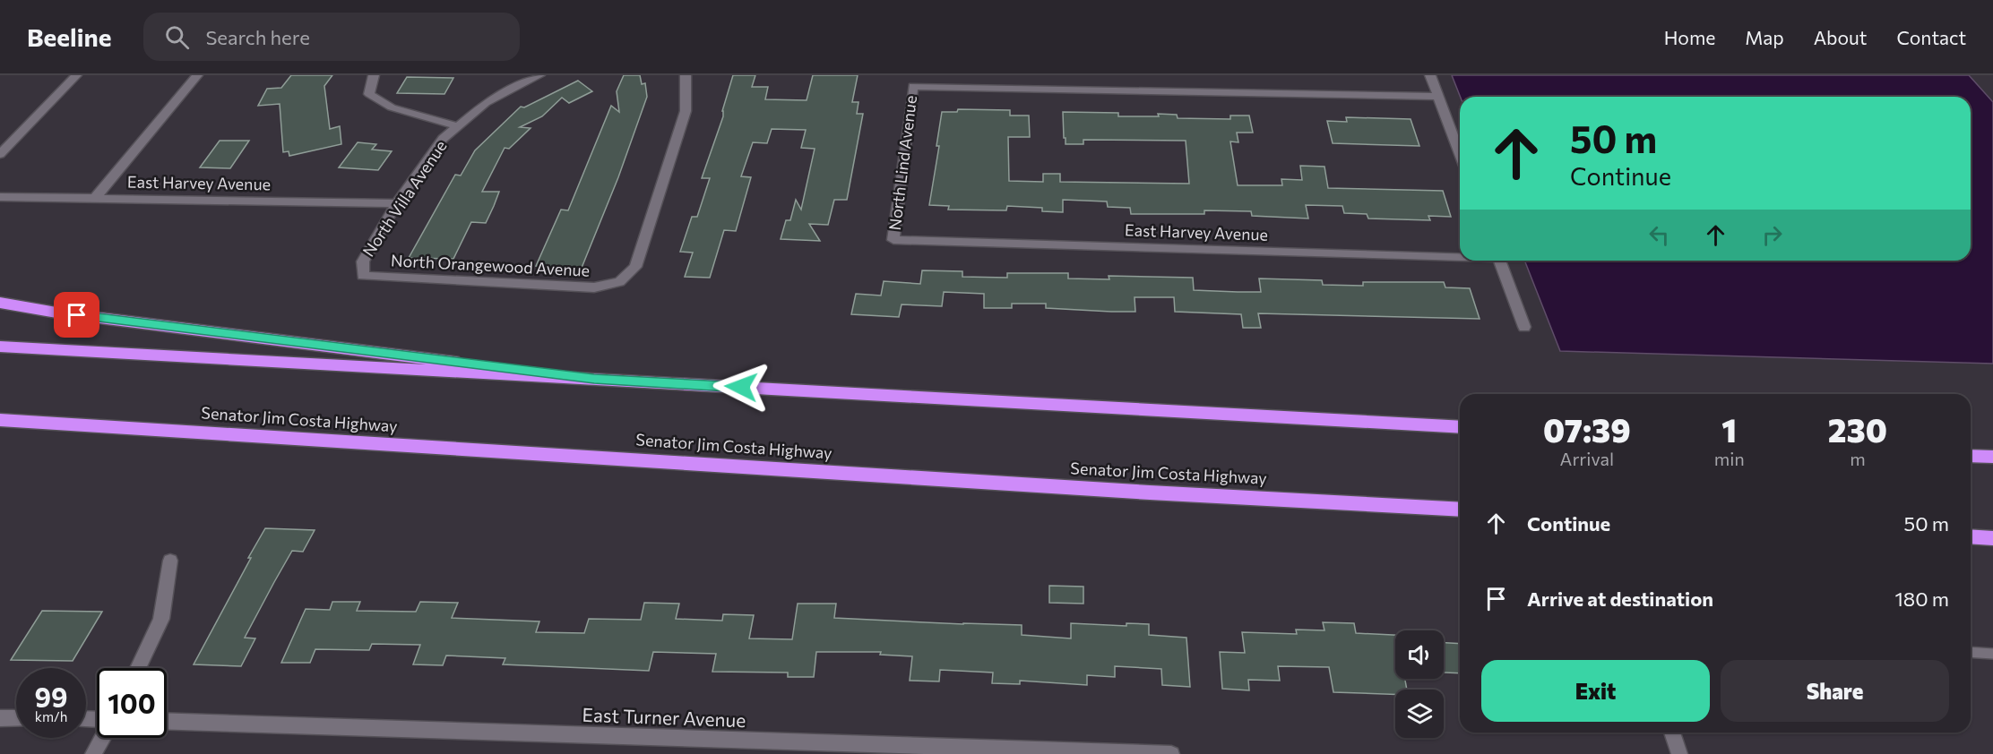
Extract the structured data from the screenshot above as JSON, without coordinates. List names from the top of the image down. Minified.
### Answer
{"streets":{"highway":["Senator Jim Costa Highway"],"street":["North Lind Avenue","East Harvey Avenue","North Villa Avenue","North Orangewood Avenue","East Turner Avenue"]},"crossings":[["North Lind Avenue","East Harvey Avenue"],["East Harvey Avenue","North Villa Avenue"],["North Villa Avenue","North Orangewood Avenue"]],"page":{"header":"Beeline","search":"Search here","nav":["Home","Map","About","Contact"],"turn":["50 m","Continue"],"eta":["07:39","Arrival","1","min","230","m"],"list":[{"name":"Continue","value":"50 m"},{"name":"Arrive at destination","value":"180 m"}],"buttons":["Exit","Share"],"speed":"99 km/h","limit":"100"}}
